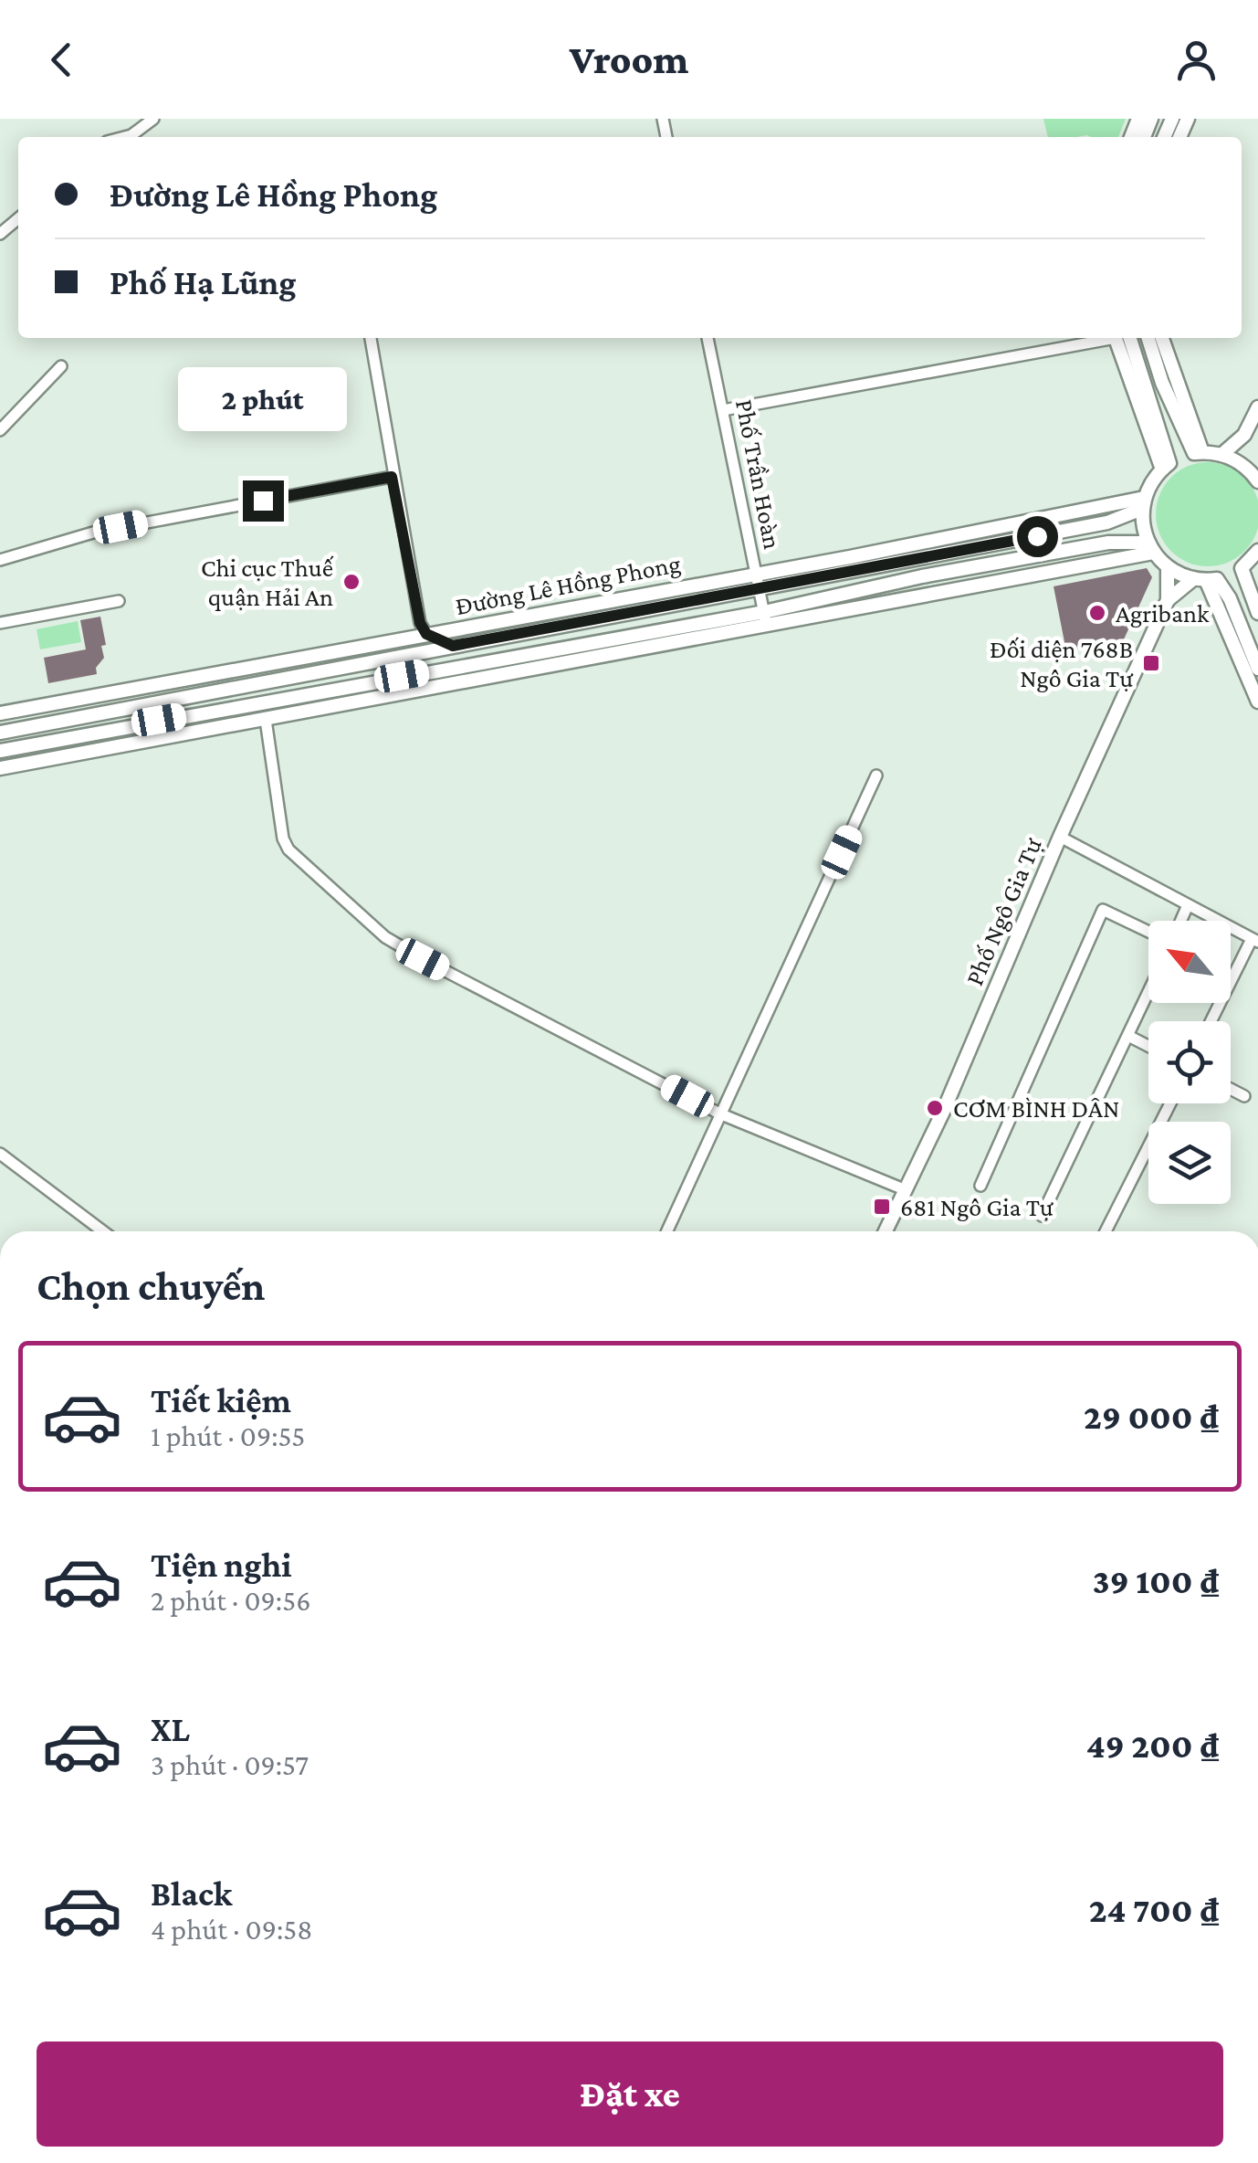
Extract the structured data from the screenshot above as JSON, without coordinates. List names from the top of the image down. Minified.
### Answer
{"streets":{"main road":["Đường Lê Hồng Phong","Phố Ngô Gia Tự"],"street":["Phố Trần Hoàn"]},"crossings":[["Phố Trần Hoàn","Đường Lê Hồng Phong"]],"places":{"other":["Chi cục Thuế quận Hải An","Agribank","CƠM BÌNH DÂN"],"transit":["Đối diện 768B Ngô Gia Tự","681 Ngô Gia Tự"]},"north":"top left","page":{"header":"Vroom","banner":["Đường Lê Hồng Phong","Phố Hạ Lũng"],"bubble":"2 phút","heading":"Chọn chuyến","list":[{"name":"Tiết kiệm","note":"1 phút · 09:55","value":"29 000 ₫"},{"name":"Tiện nghi","note":"2 phút · 09:56","value":"39 100 ₫"},{"name":"XL","note":"3 phút · 09:57","value":"49 200 ₫"},{"name":"Black","note":"4 phút · 09:58","value":"24 700 ₫"}],"buttons":"Đặt xe"}}
